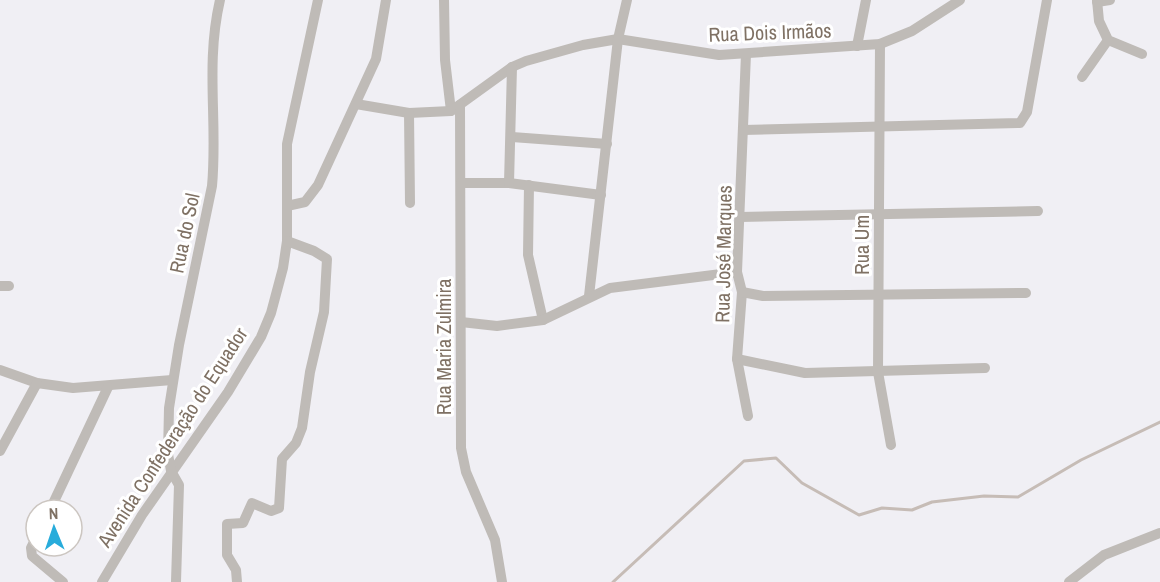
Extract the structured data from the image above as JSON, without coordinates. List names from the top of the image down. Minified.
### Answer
{"streets":{"street":["Rua Dois Irmãos","Rua do Sol","Rua Um","Rua José Marques","Rua Maria Zulmira","Avenida Confederação do Equador"]},"crossings":[["Rua Dois Irmãos","Rua Um"],["Rua Dois Irmãos","Rua José Marques"],["Rua Dois Irmãos","Rua Maria Zulmira"],["Rua do Sol","Avenida Confederação do Equador"]],"north":"top"}
